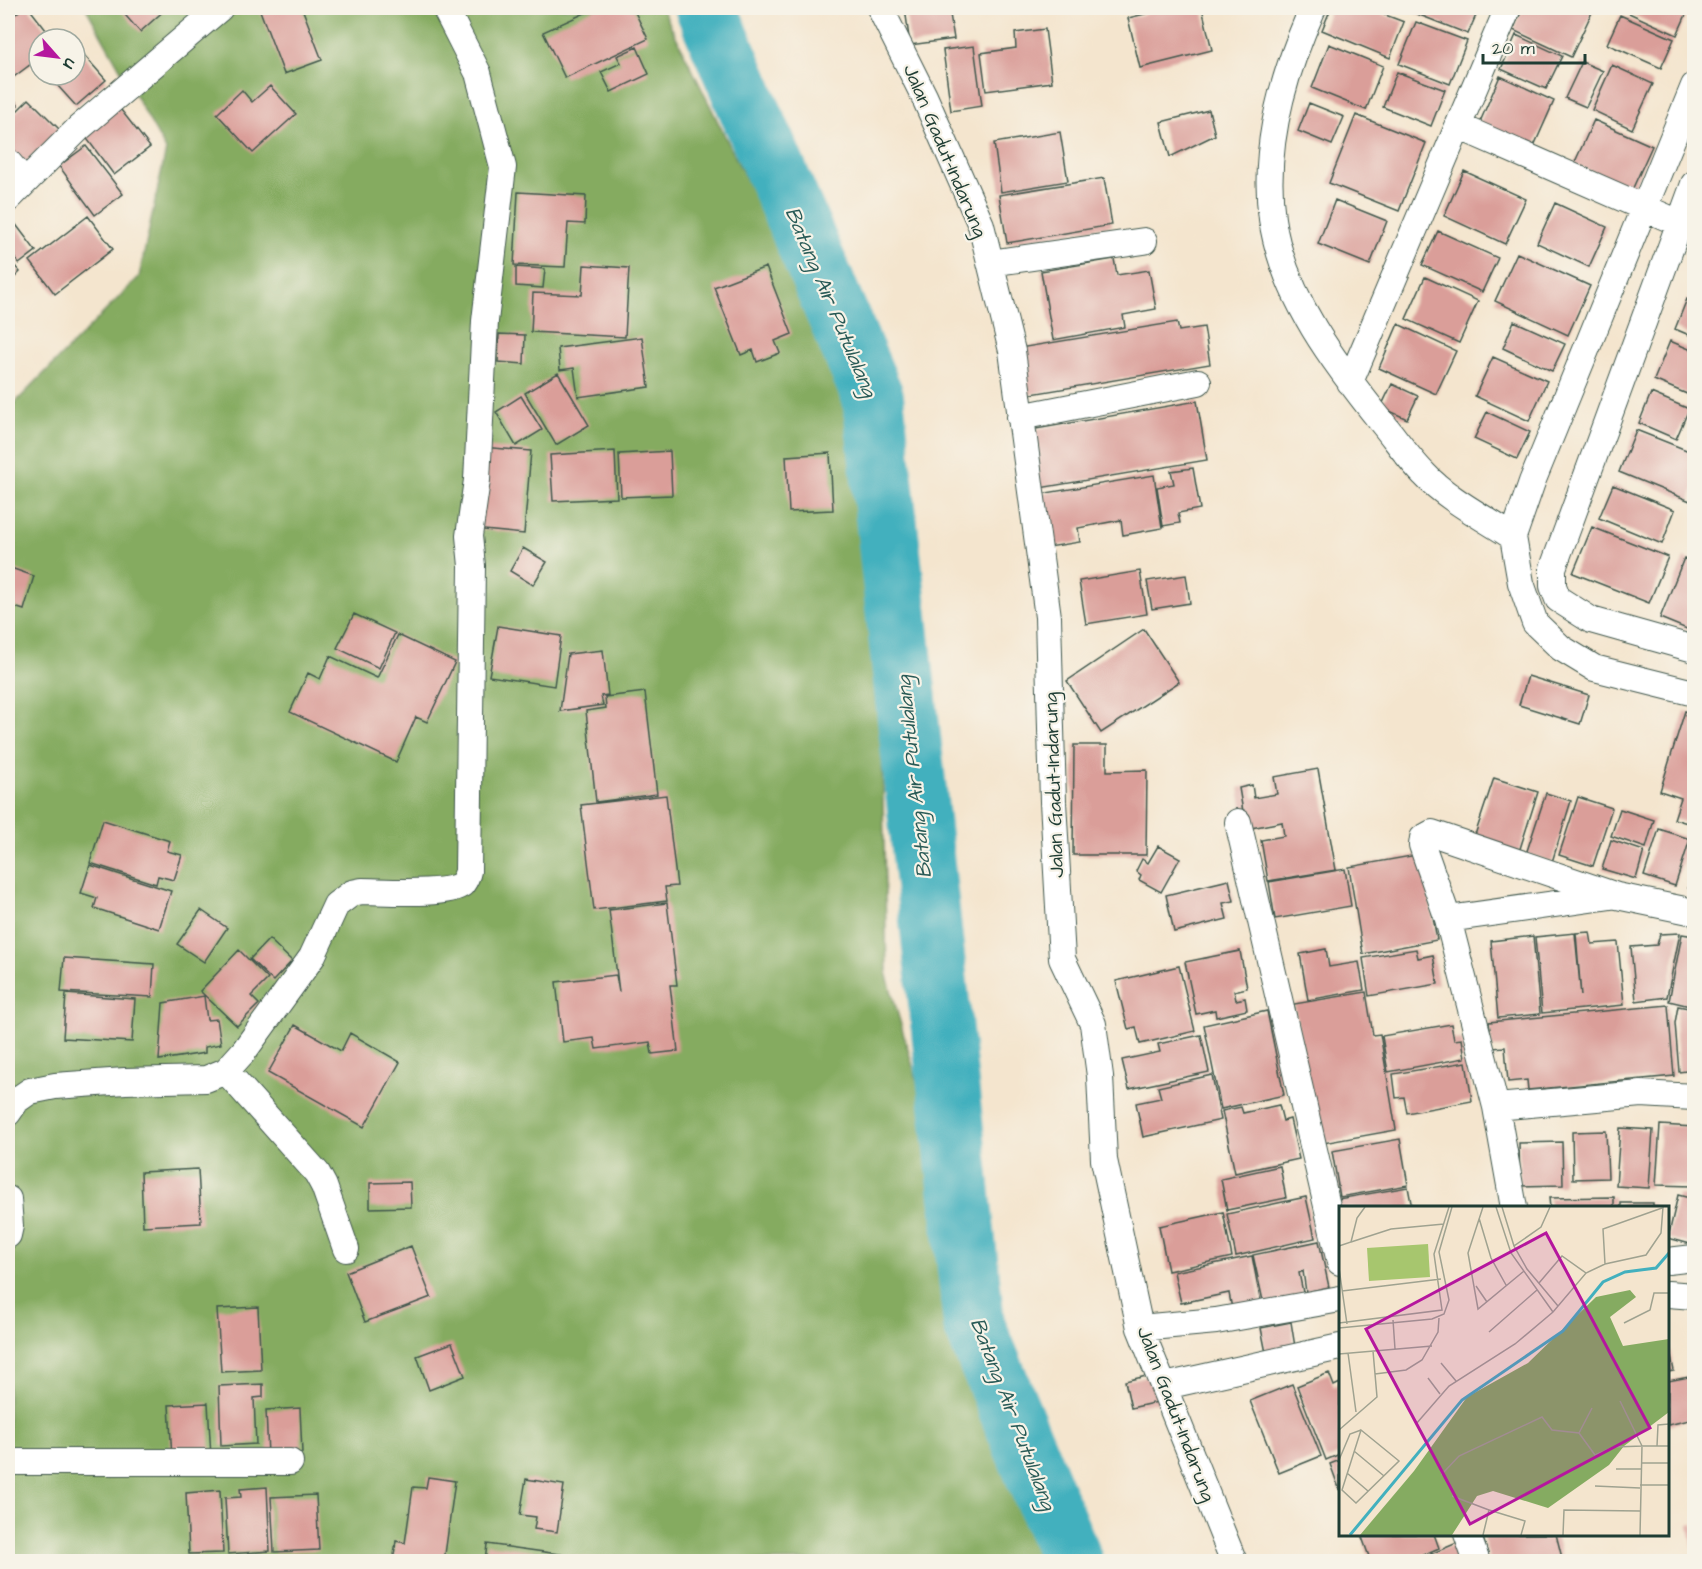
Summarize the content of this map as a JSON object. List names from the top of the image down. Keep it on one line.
{"streets":{"street":["Jalan Gadut-Indarung"]},"water":["Batang Air Putulalang"],"scale_bar":"20 m","north":"bottom right"}
